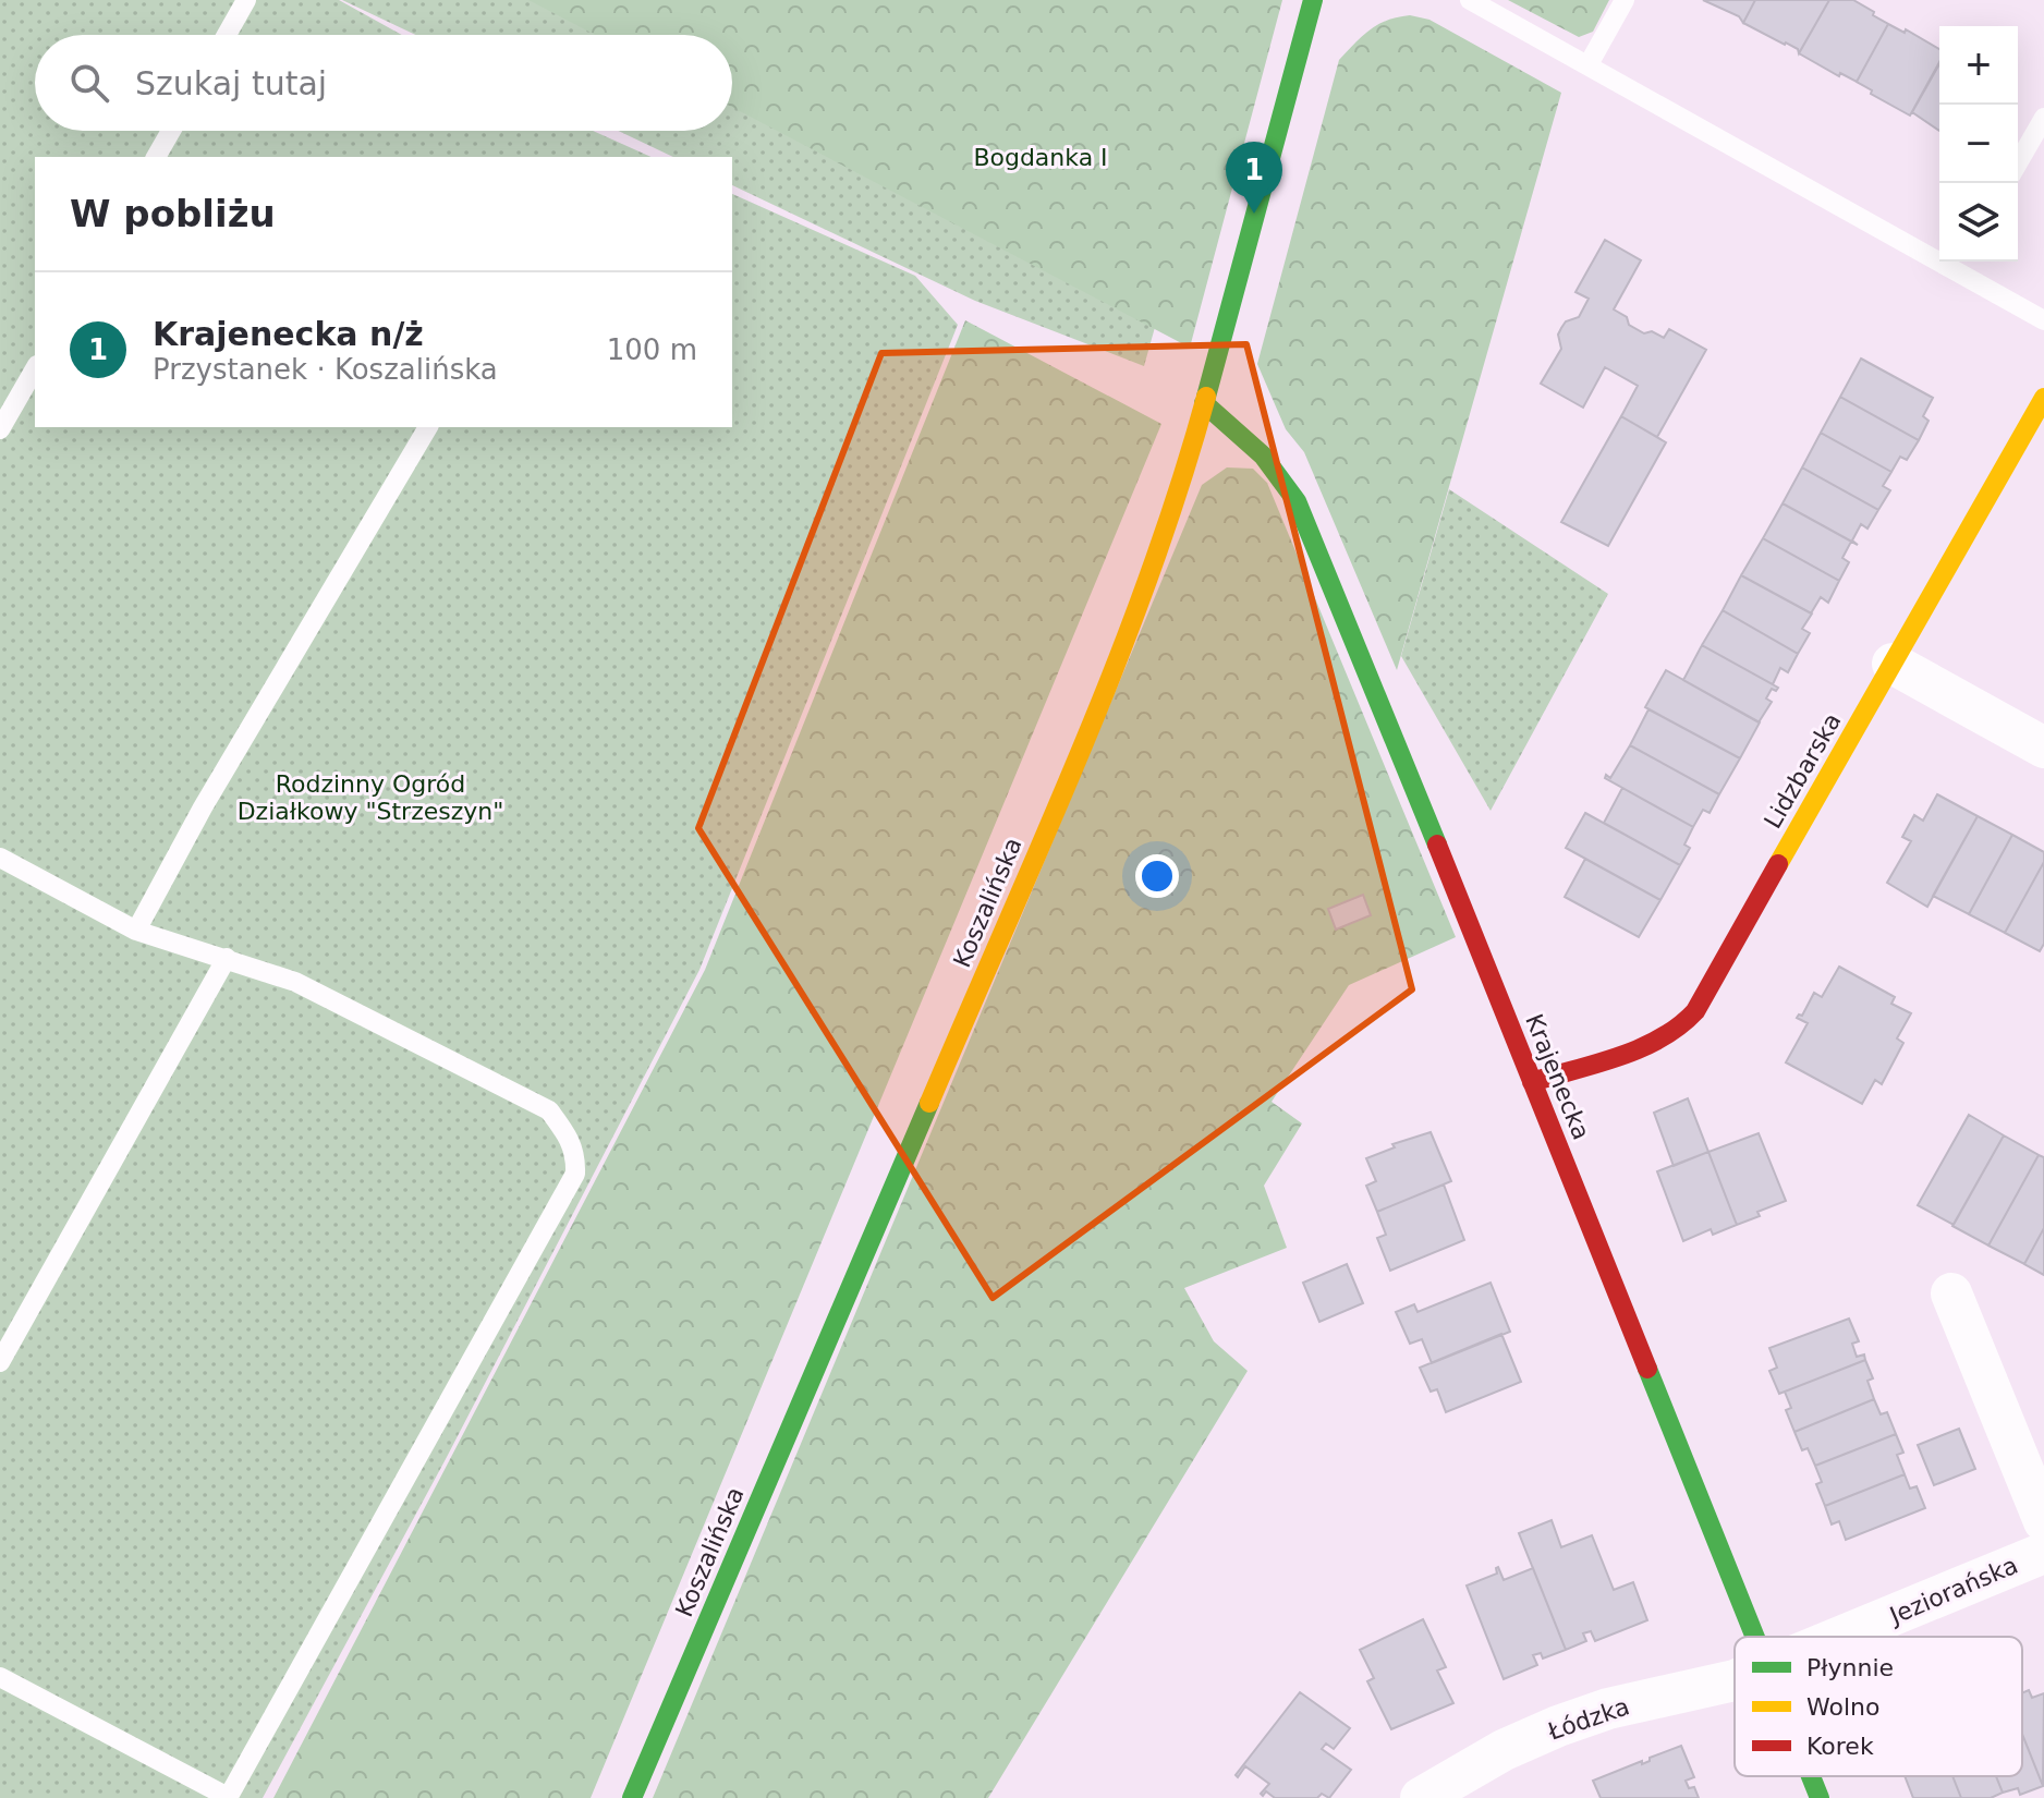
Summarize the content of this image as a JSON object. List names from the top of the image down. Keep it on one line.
{"streets":{"street":["Lidzbarska","Koszalińska","Krajenecka","Jeziorańska","Łódzka"]},"crossings":[["Lidzbarska","Krajenecka"],["Koszalińska","Krajenecka"]],"parks":["Bogdanka I","Rodzinny Ogród Działkowy \"Strzeszyn\""],"legend":["Płynnie","Wolno","Korek"],"page":{"map_buttons":["+","−"],"search":"Szukaj tutaj","pins":"1","heading":"W pobliżu","list":[{"mark":"1","name":"Krajenecka n/ż","note":"Przystanek · Koszalińska","value":"100 m"}]}}
